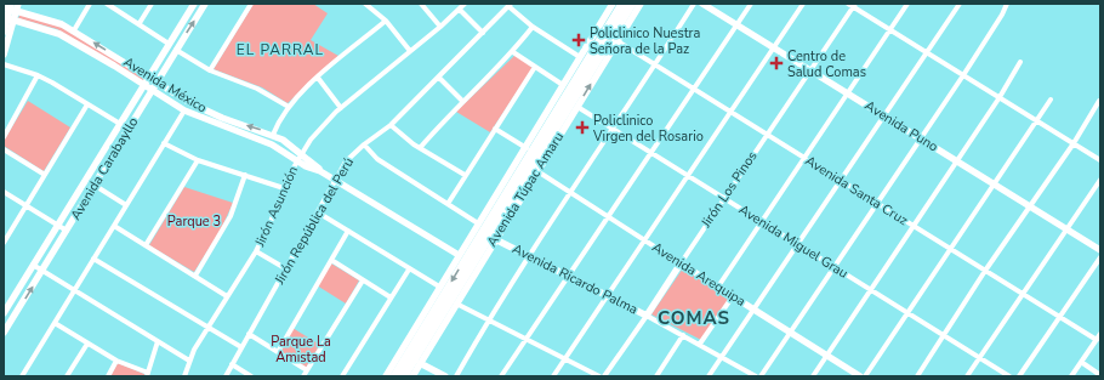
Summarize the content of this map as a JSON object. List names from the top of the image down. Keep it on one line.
{"streets":{"highway":["Avenida Túpac Amaru"],"main road":["Avenida México","Avenida Puno","Avenida Carabayllo","Jirón Los Pinos","Avenida Arequipa","Avenida Ricardo Palma"],"street":["Avenida Santa Cruz","Jirón Asunción","Jirón República del Perú","Avenida Miguel Grau"]},"crossings":[["Avenida México","Avenida Carabayllo"],["Avenida México","Avenida Túpac Amaru"],["Avenida México","Jirón Asunción"],["Avenida México","Jirón República del Perú"],["Avenida Puno","Jirón Los Pinos"],["Avenida Túpac Amaru","Avenida Santa Cruz"],["Avenida Túpac Amaru","Avenida Miguel Grau"],["Avenida Túpac Amaru","Avenida Arequipa"],["Avenida Túpac Amaru","Avenida Ricardo Palma"],["Jirón Los Pinos","Avenida Santa Cruz"],["Jirón Los Pinos","Avenida Miguel Grau"],["Jirón Los Pinos","Avenida Arequipa"],["Jirón Los Pinos","Avenida Ricardo Palma"]],"districts":["EL PARRAL","COMAS"],"parks":["Parque 3","Parque La Amistad"],"places":{"health":["Policlinico Nuestra Señora de la Paz","Centro de Salud Comas","Policlinico Virgen del Rosario"]}}
